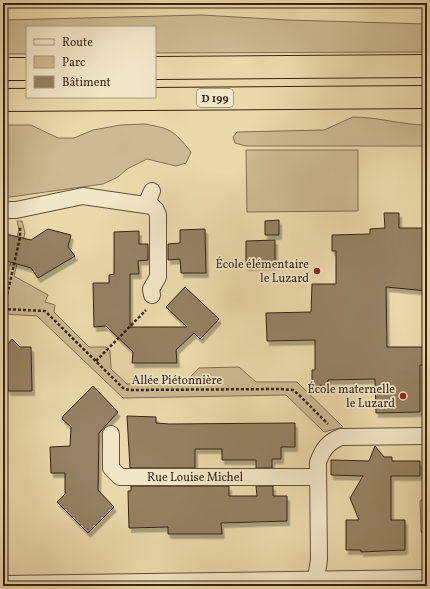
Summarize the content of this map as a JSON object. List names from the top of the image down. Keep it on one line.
{"streets":{"highway":["D 199"],"street":["Rue Louise Michel"],"path":["Allée Piétonnière"]},"places":["École élémentaire le Luzard","École maternelle le Luzard"],"legend":["Route","Parc","Bâtiment"]}
